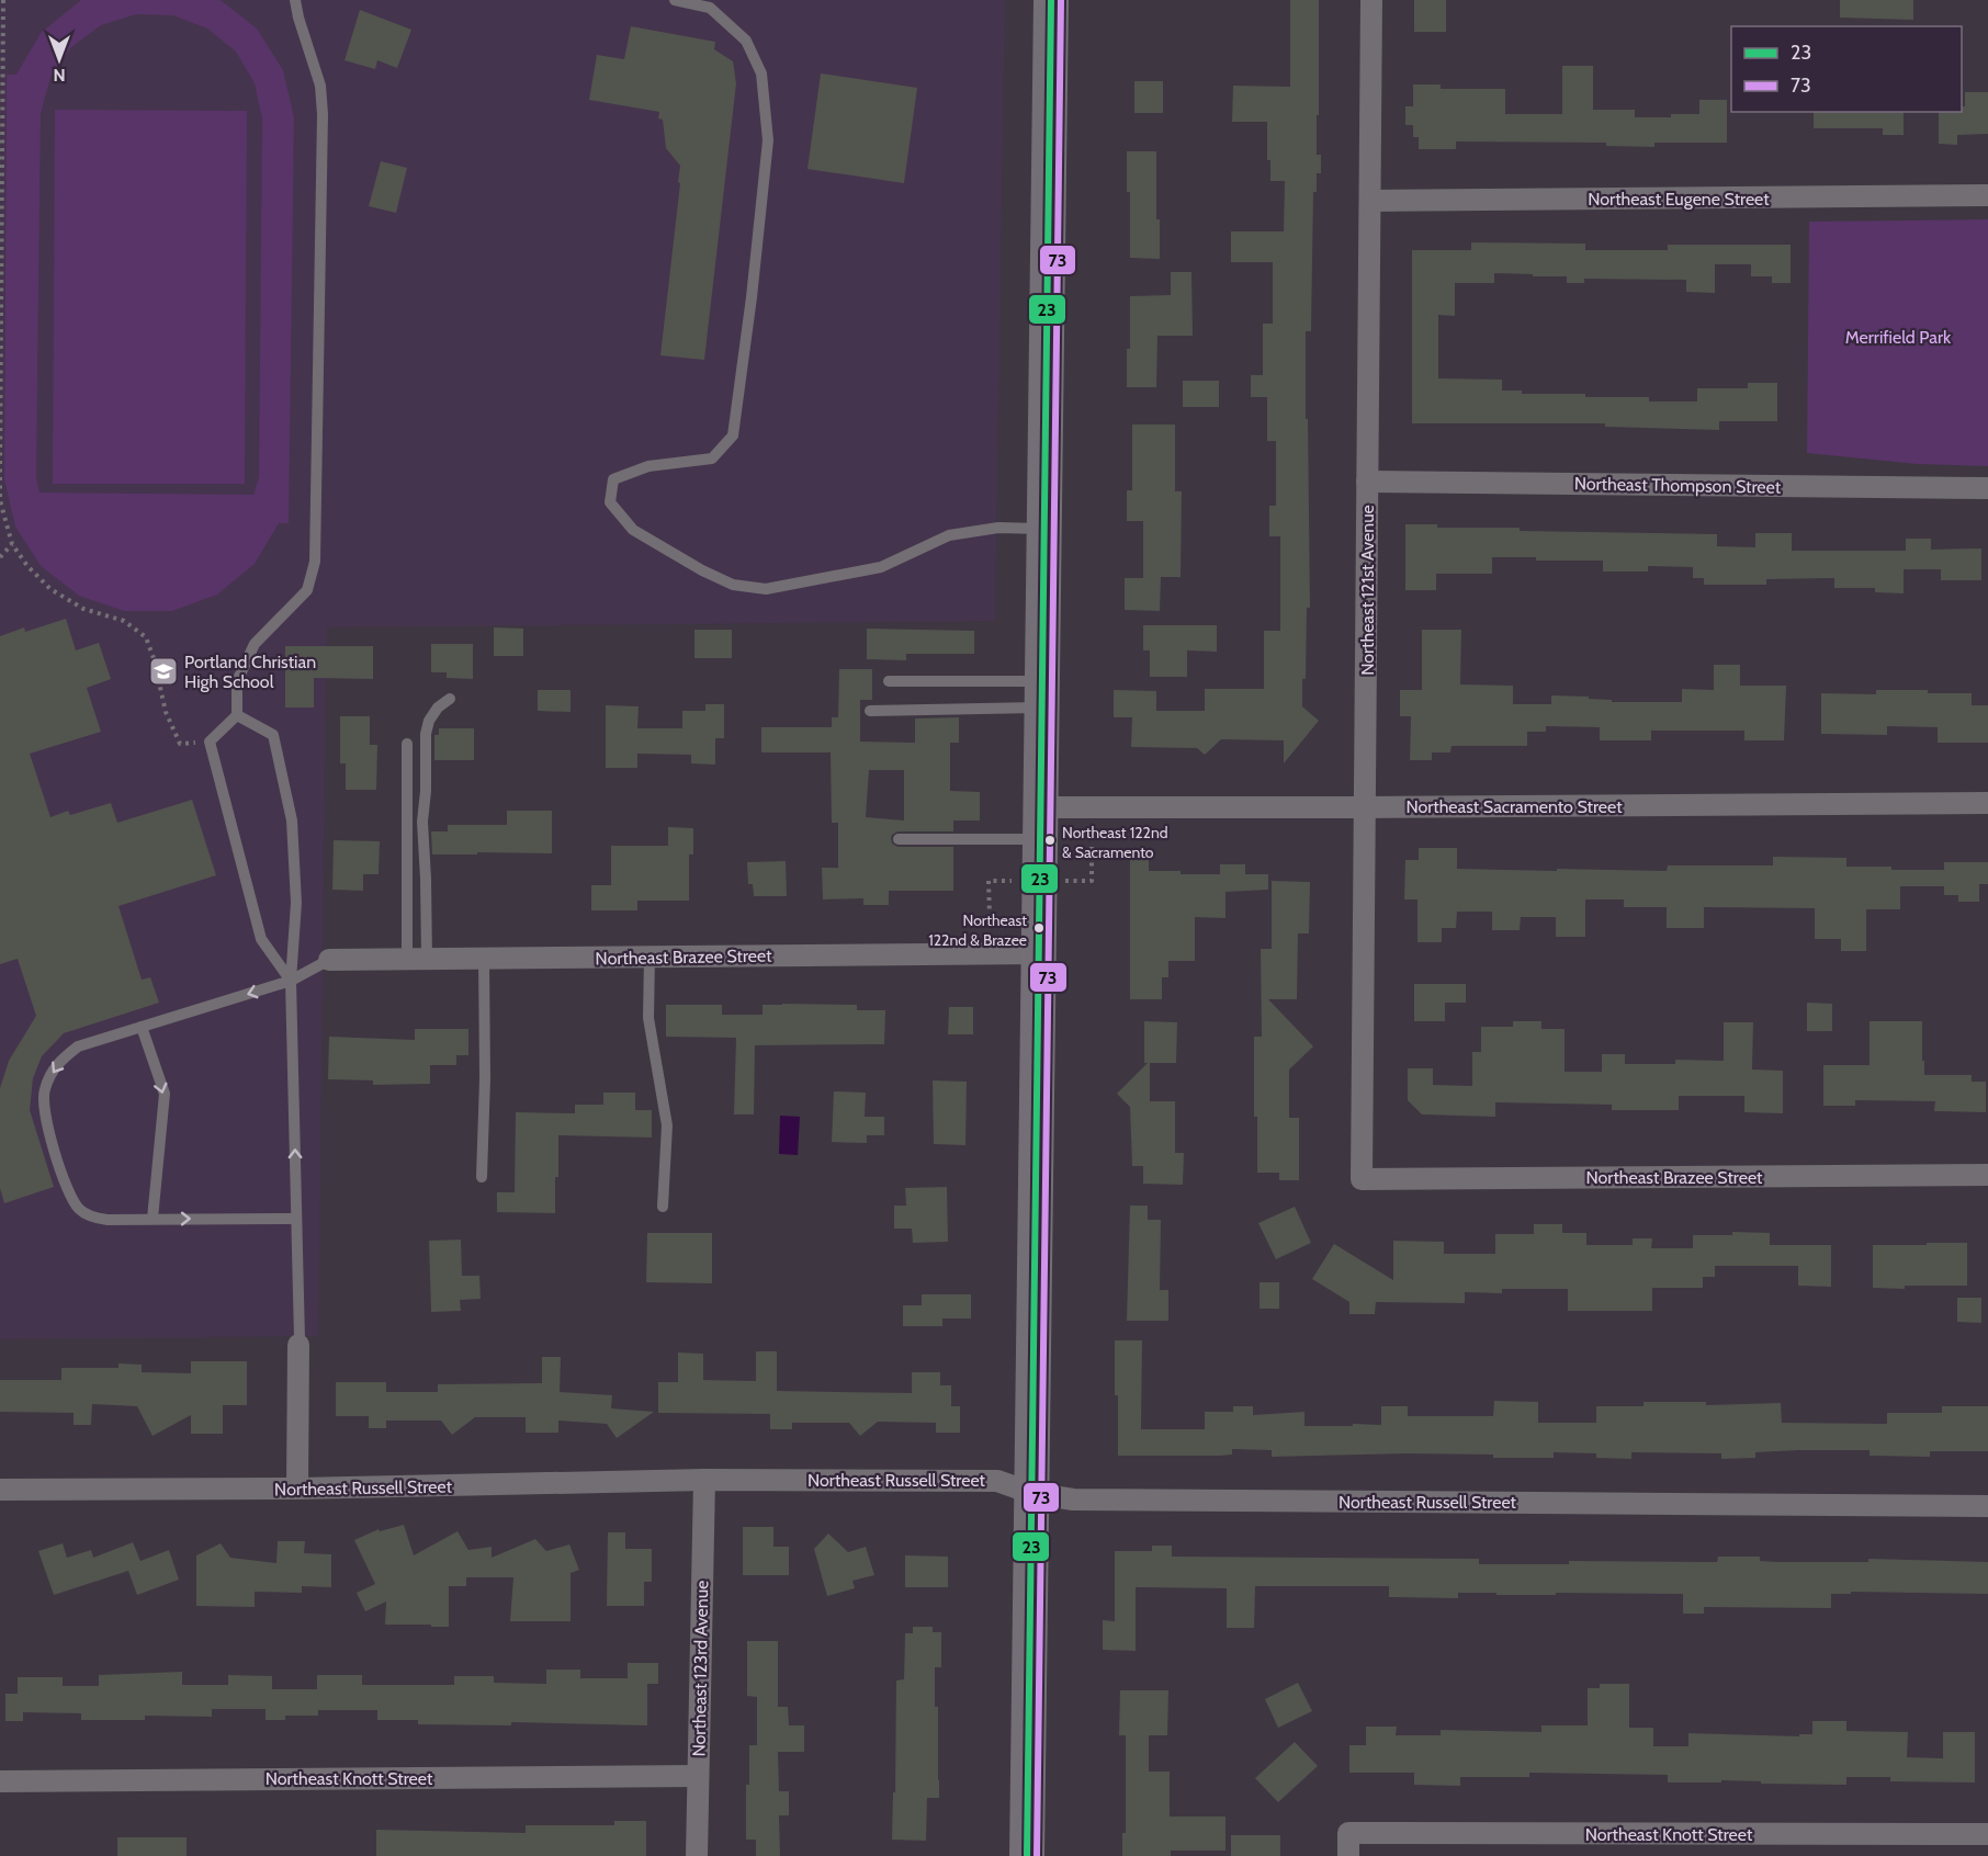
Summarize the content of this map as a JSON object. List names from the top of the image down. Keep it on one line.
{"streets":{"street":["Northeast Eugene Street","Northeast Thompson Street","Northeast 121st Avenue","Northeast Sacramento Street","Northeast Brazee Street","Northeast Russell Street","Northeast 123rd Avenue","Northeast Knott Street"]},"crossings":[["Northeast Eugene Street","Northeast 121st Avenue"],["Northeast Thompson Street","Northeast 121st Avenue"],["Northeast 121st Avenue","Northeast Sacramento Street"],["Northeast 121st Avenue","Northeast Brazee Street"],["Northeast Russell Street","Northeast 123rd Avenue"],["Northeast 123rd Avenue","Northeast Knott Street"]],"parks":["Merrifield Park"],"places":{"school or university":["Portland Christian High School"],"other":["Northeast 122nd & Sacramento","Northeast 122nd & Brazee"]},"lines":["transit line 23","transit line 73"],"legend":["23","73"],"north":"bottom"}
